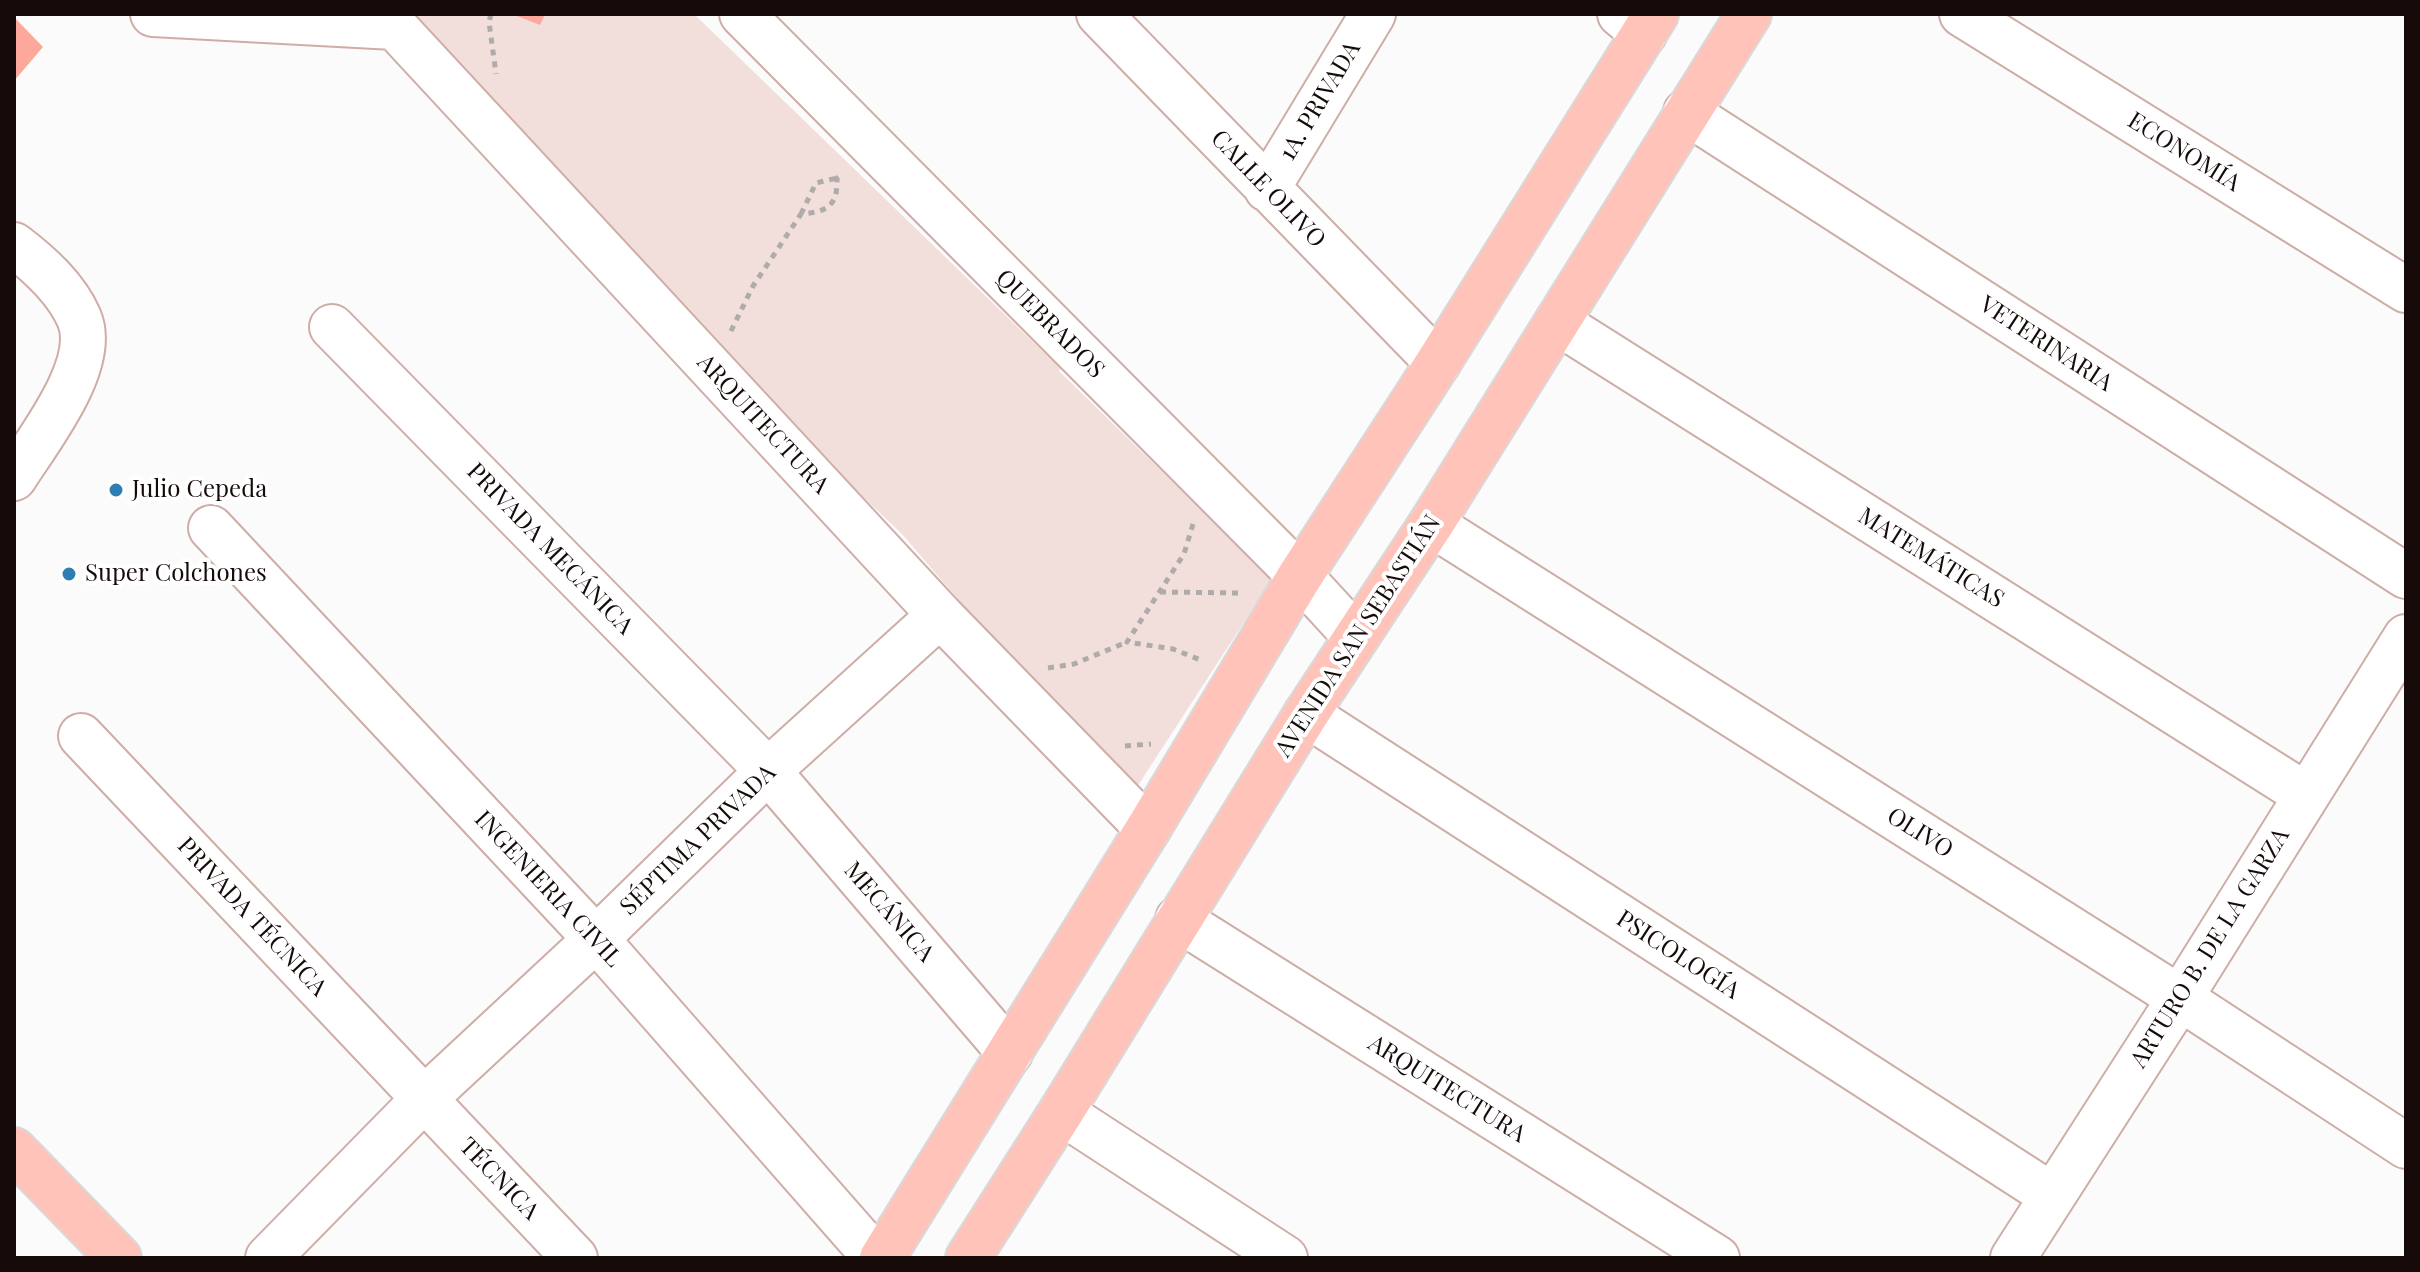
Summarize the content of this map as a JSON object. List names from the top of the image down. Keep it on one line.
{"streets":{"main road":["AVENIDA SAN SEBASTIÁN"],"street":["1A. PRIVADA","ECONOMÍA","CALLE OLIVO","QUEBRADOS","VETERINARIA","ARQUITECTURA","PRIVADA MECÁNICA","MATEMÁTICAS","OLIVO","SÉPTIMA PRIVADA","INGENIERIA CIVIL","MECÁNICA","PRIVADA TÉCNICA","ARTURO B. DE LA GARZA","PSICOLOGÍA","TÉCNICA"]},"crossings":[["1A. PRIVADA","CALLE OLIVO"],["QUEBRADOS","AVENIDA SAN SEBASTIÁN"],["VETERINARIA","AVENIDA SAN SEBASTIÁN"],["ARQUITECTURA","AVENIDA SAN SEBASTIÁN"],["ARQUITECTURA","SÉPTIMA PRIVADA"],["PRIVADA MECÁNICA","SÉPTIMA PRIVADA"],["PRIVADA MECÁNICA","MECÁNICA"],["MATEMÁTICAS","AVENIDA SAN SEBASTIÁN"],["MATEMÁTICAS","ARTURO B. DE LA GARZA"],["AVENIDA SAN SEBASTIÁN","OLIVO"],["AVENIDA SAN SEBASTIÁN","PSICOLOGÍA"],["OLIVO","ARTURO B. DE LA GARZA"],["SÉPTIMA PRIVADA","INGENIERIA CIVIL"],["SÉPTIMA PRIVADA","MECÁNICA"],["SÉPTIMA PRIVADA","PRIVADA TÉCNICA"],["SÉPTIMA PRIVADA","TÉCNICA"],["PRIVADA TÉCNICA","TÉCNICA"],["ARTURO B. DE LA GARZA","PSICOLOGÍA"]],"places":["Julio Cepeda","Super Colchones"]}
